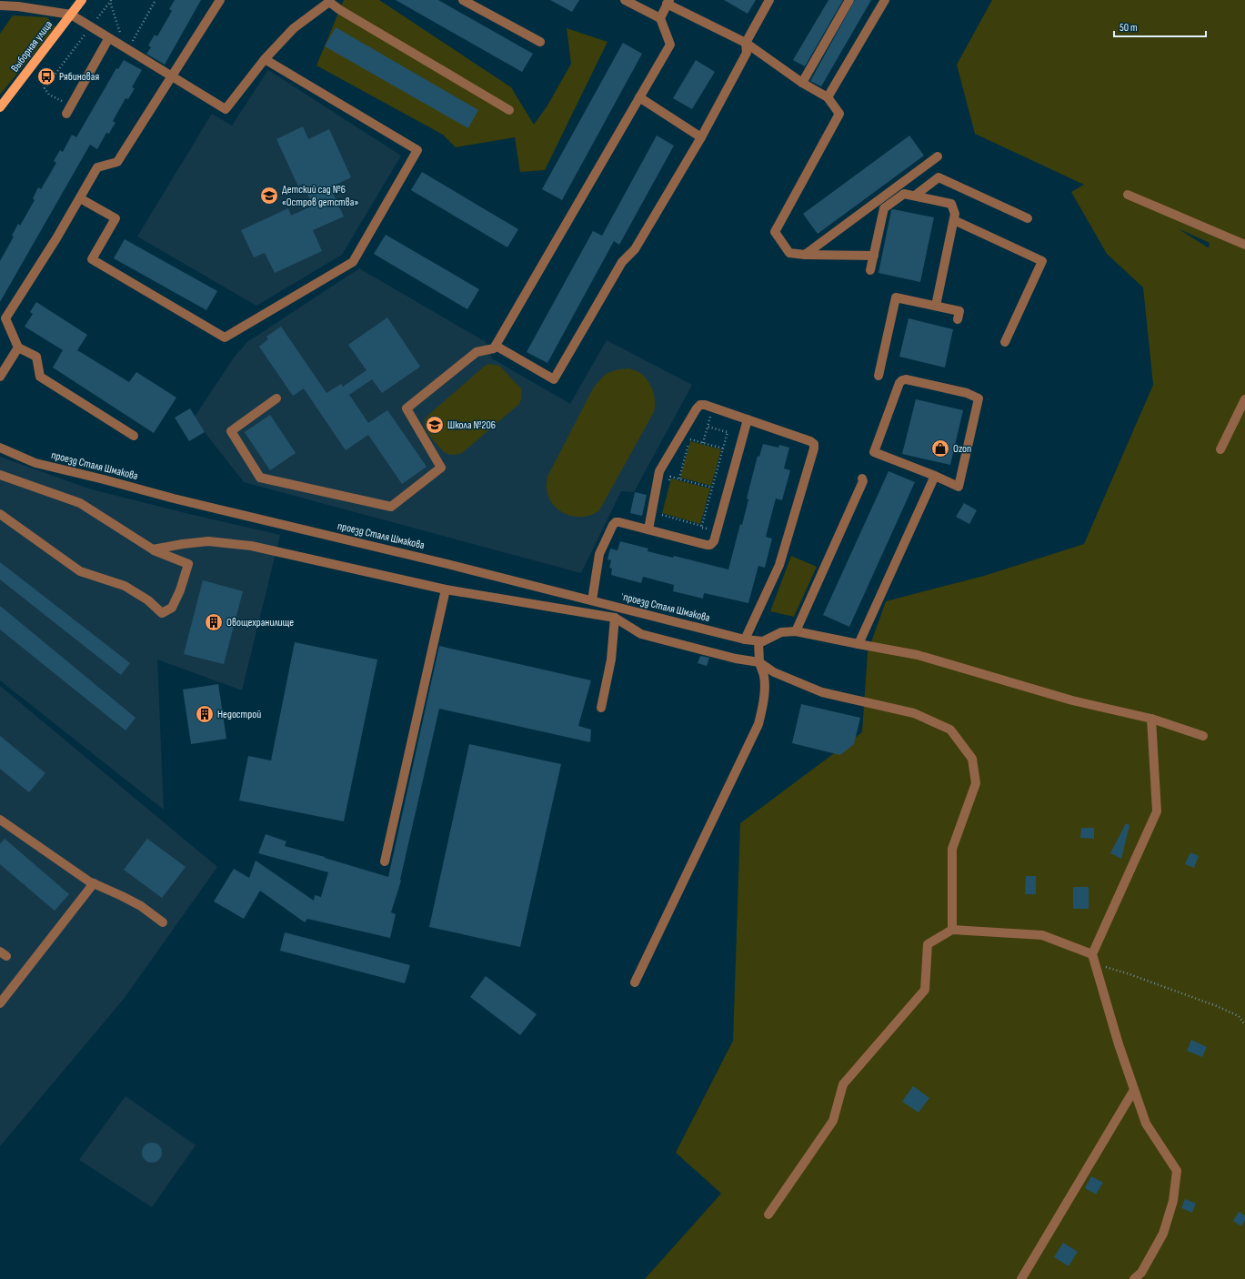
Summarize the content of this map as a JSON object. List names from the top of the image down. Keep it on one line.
{"streets":{"main road":["Выборная улица"],"street":["проезд Сталя Шмакова"]},"places":{"bus stop":["Рябиновая"],"school or university":["Детский сад №6 «Остров детства»","Школа №206"],"shop":["Ozon"],"building":["Овощехранилище","Недострой"]},"scale_bar":"50 m"}
